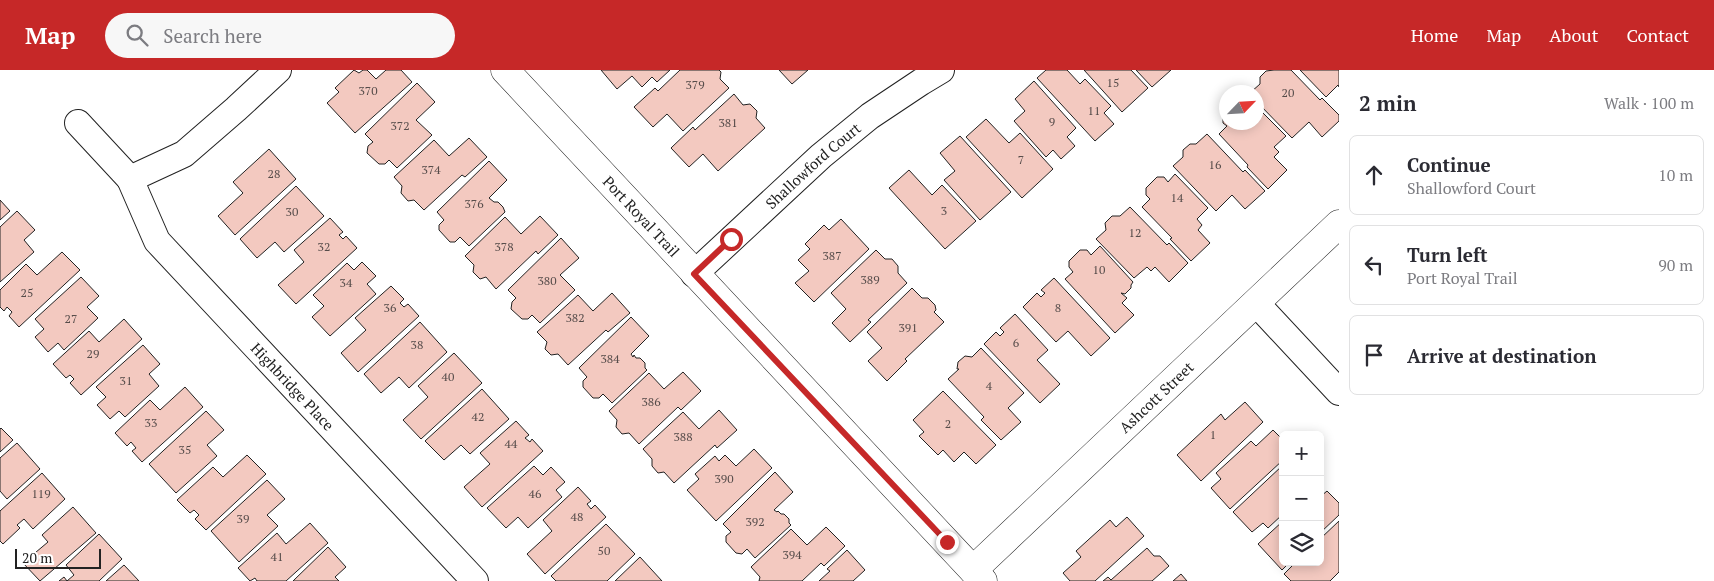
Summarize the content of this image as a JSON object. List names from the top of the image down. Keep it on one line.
{"streets":{"street":["Shallowford Court","Port Royal Trail","Highbridge Place","Ashcott Street"]},"crossings":[["Shallowford Court","Port Royal Trail"],["Port Royal Trail","Ashcott Street"]],"house_numbers":["15","379","370","20","11","9","381","372","7","16","374","28","14","376","3","30","12","32","378","387","10","389","380","34","25","36","8","382","27","391","6","38","29","384","40","31","4","386","42","33","2","1","388","44","35","390","119","46","48","39","392","50","394","41"],"scale_bar":"20 m","north":"top right","page":{"header":"Map","search":"Search here","nav":["Home","Map","About","Contact"],"heading":["2 min","Walk · 100 m"],"list":[["Continue","Shallowford Court","10 m"],["Turn left","Port Royal Trail","90 m"],"Arrive at destination"],"map_buttons":["+","−"],"scale":"20 m"}}
